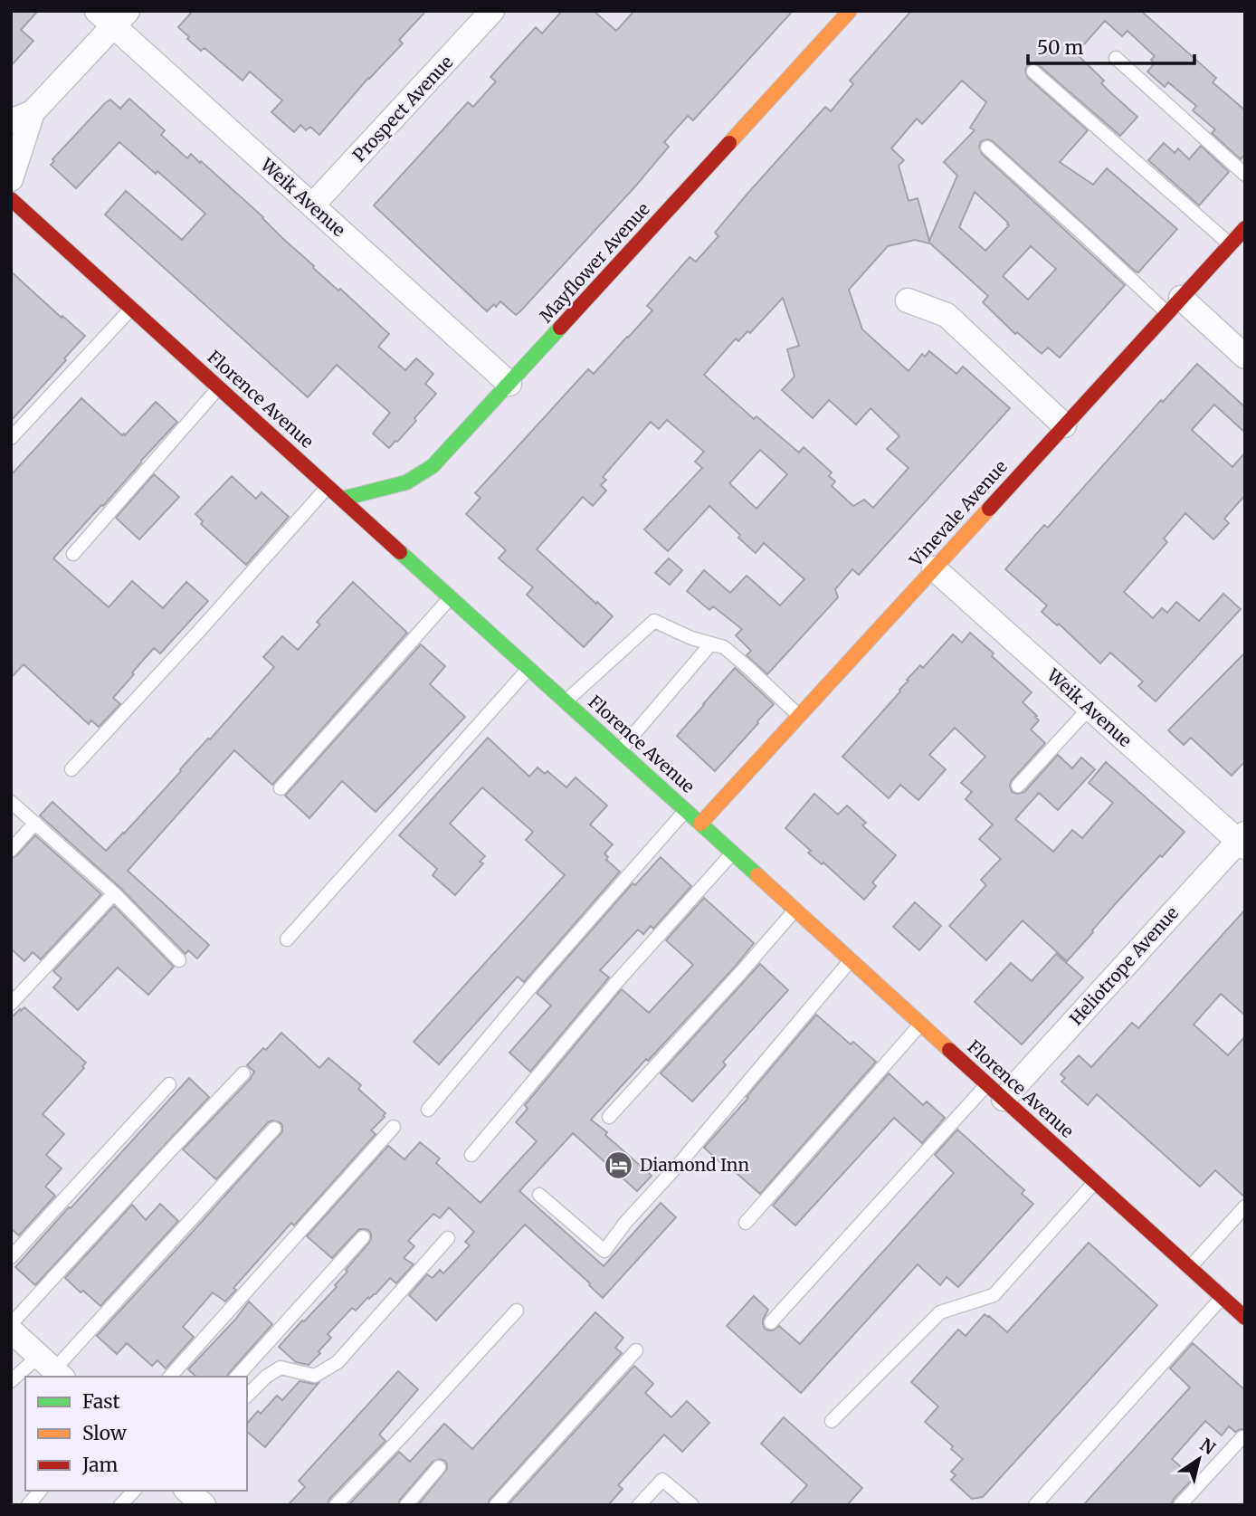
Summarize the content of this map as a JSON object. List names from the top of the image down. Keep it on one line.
{"streets":{"main road":["Mayflower Avenue","Florence Avenue","Vinevale Avenue"],"street":["Prospect Avenue","Weik Avenue","Heliotrope Avenue"]},"crossings":[["Prospect Avenue","Weik Avenue"],["Weik Avenue","Mayflower Avenue"],["Weik Avenue","Vinevale Avenue"],["Weik Avenue","Heliotrope Avenue"],["Mayflower Avenue","Florence Avenue"],["Florence Avenue","Vinevale Avenue"],["Florence Avenue","Heliotrope Avenue"]],"places":{"hotel":["Diamond Inn"]},"legend":["Fast","Slow","Jam"],"scale_bar":"50 m","north":"top right"}
